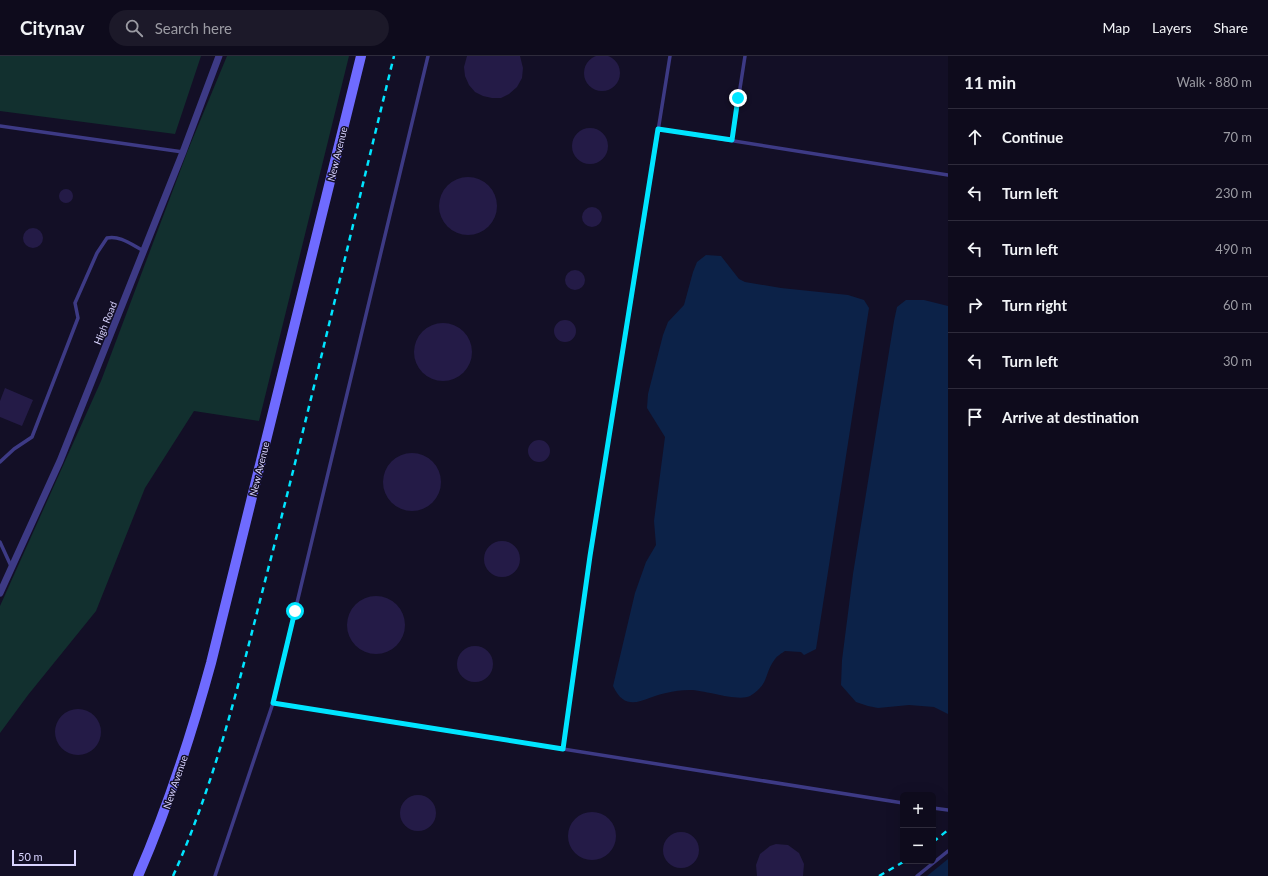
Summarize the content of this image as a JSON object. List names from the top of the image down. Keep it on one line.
{"streets":{"main road":["New Avenue"],"street":["High Road"]},"scale_bar":"50 m","page":{"header":"Citynav","search":"Search here","nav":["Map","Layers","Share"],"heading":["11 min","Walk · 880 m"],"list":[["Continue","70 m"],["Turn left","230 m"],["Turn left","490 m"],["Turn right","60 m"],["Turn left","30 m"],"Arrive at destination"],"map_buttons":["+","−"],"scale":"50 m"}}
